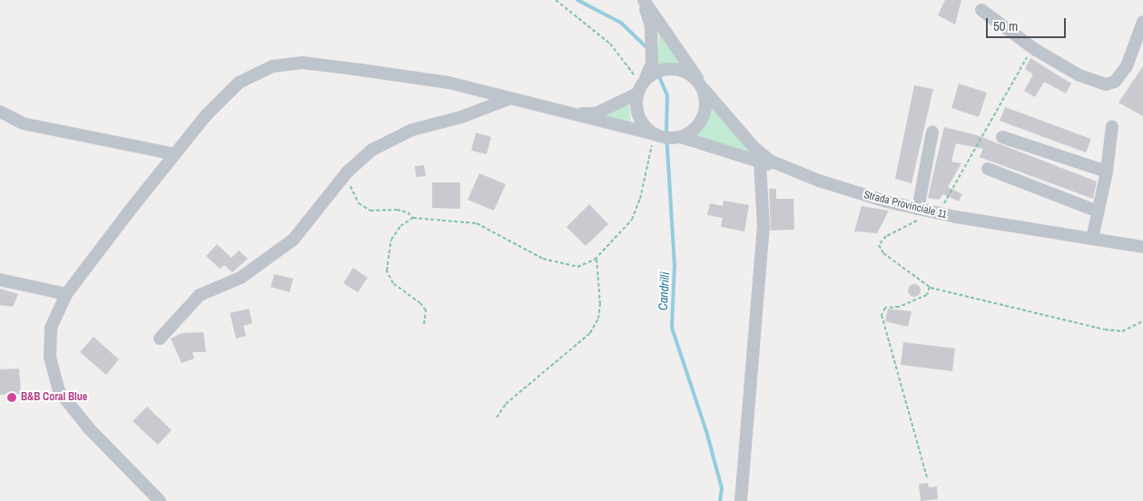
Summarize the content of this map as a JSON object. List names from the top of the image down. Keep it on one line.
{"streets":{"street":["Strada Provinciale 11"]},"water":["Candrilli"],"places":["B&B Coral Blue"],"scale_bar":"50 m"}
